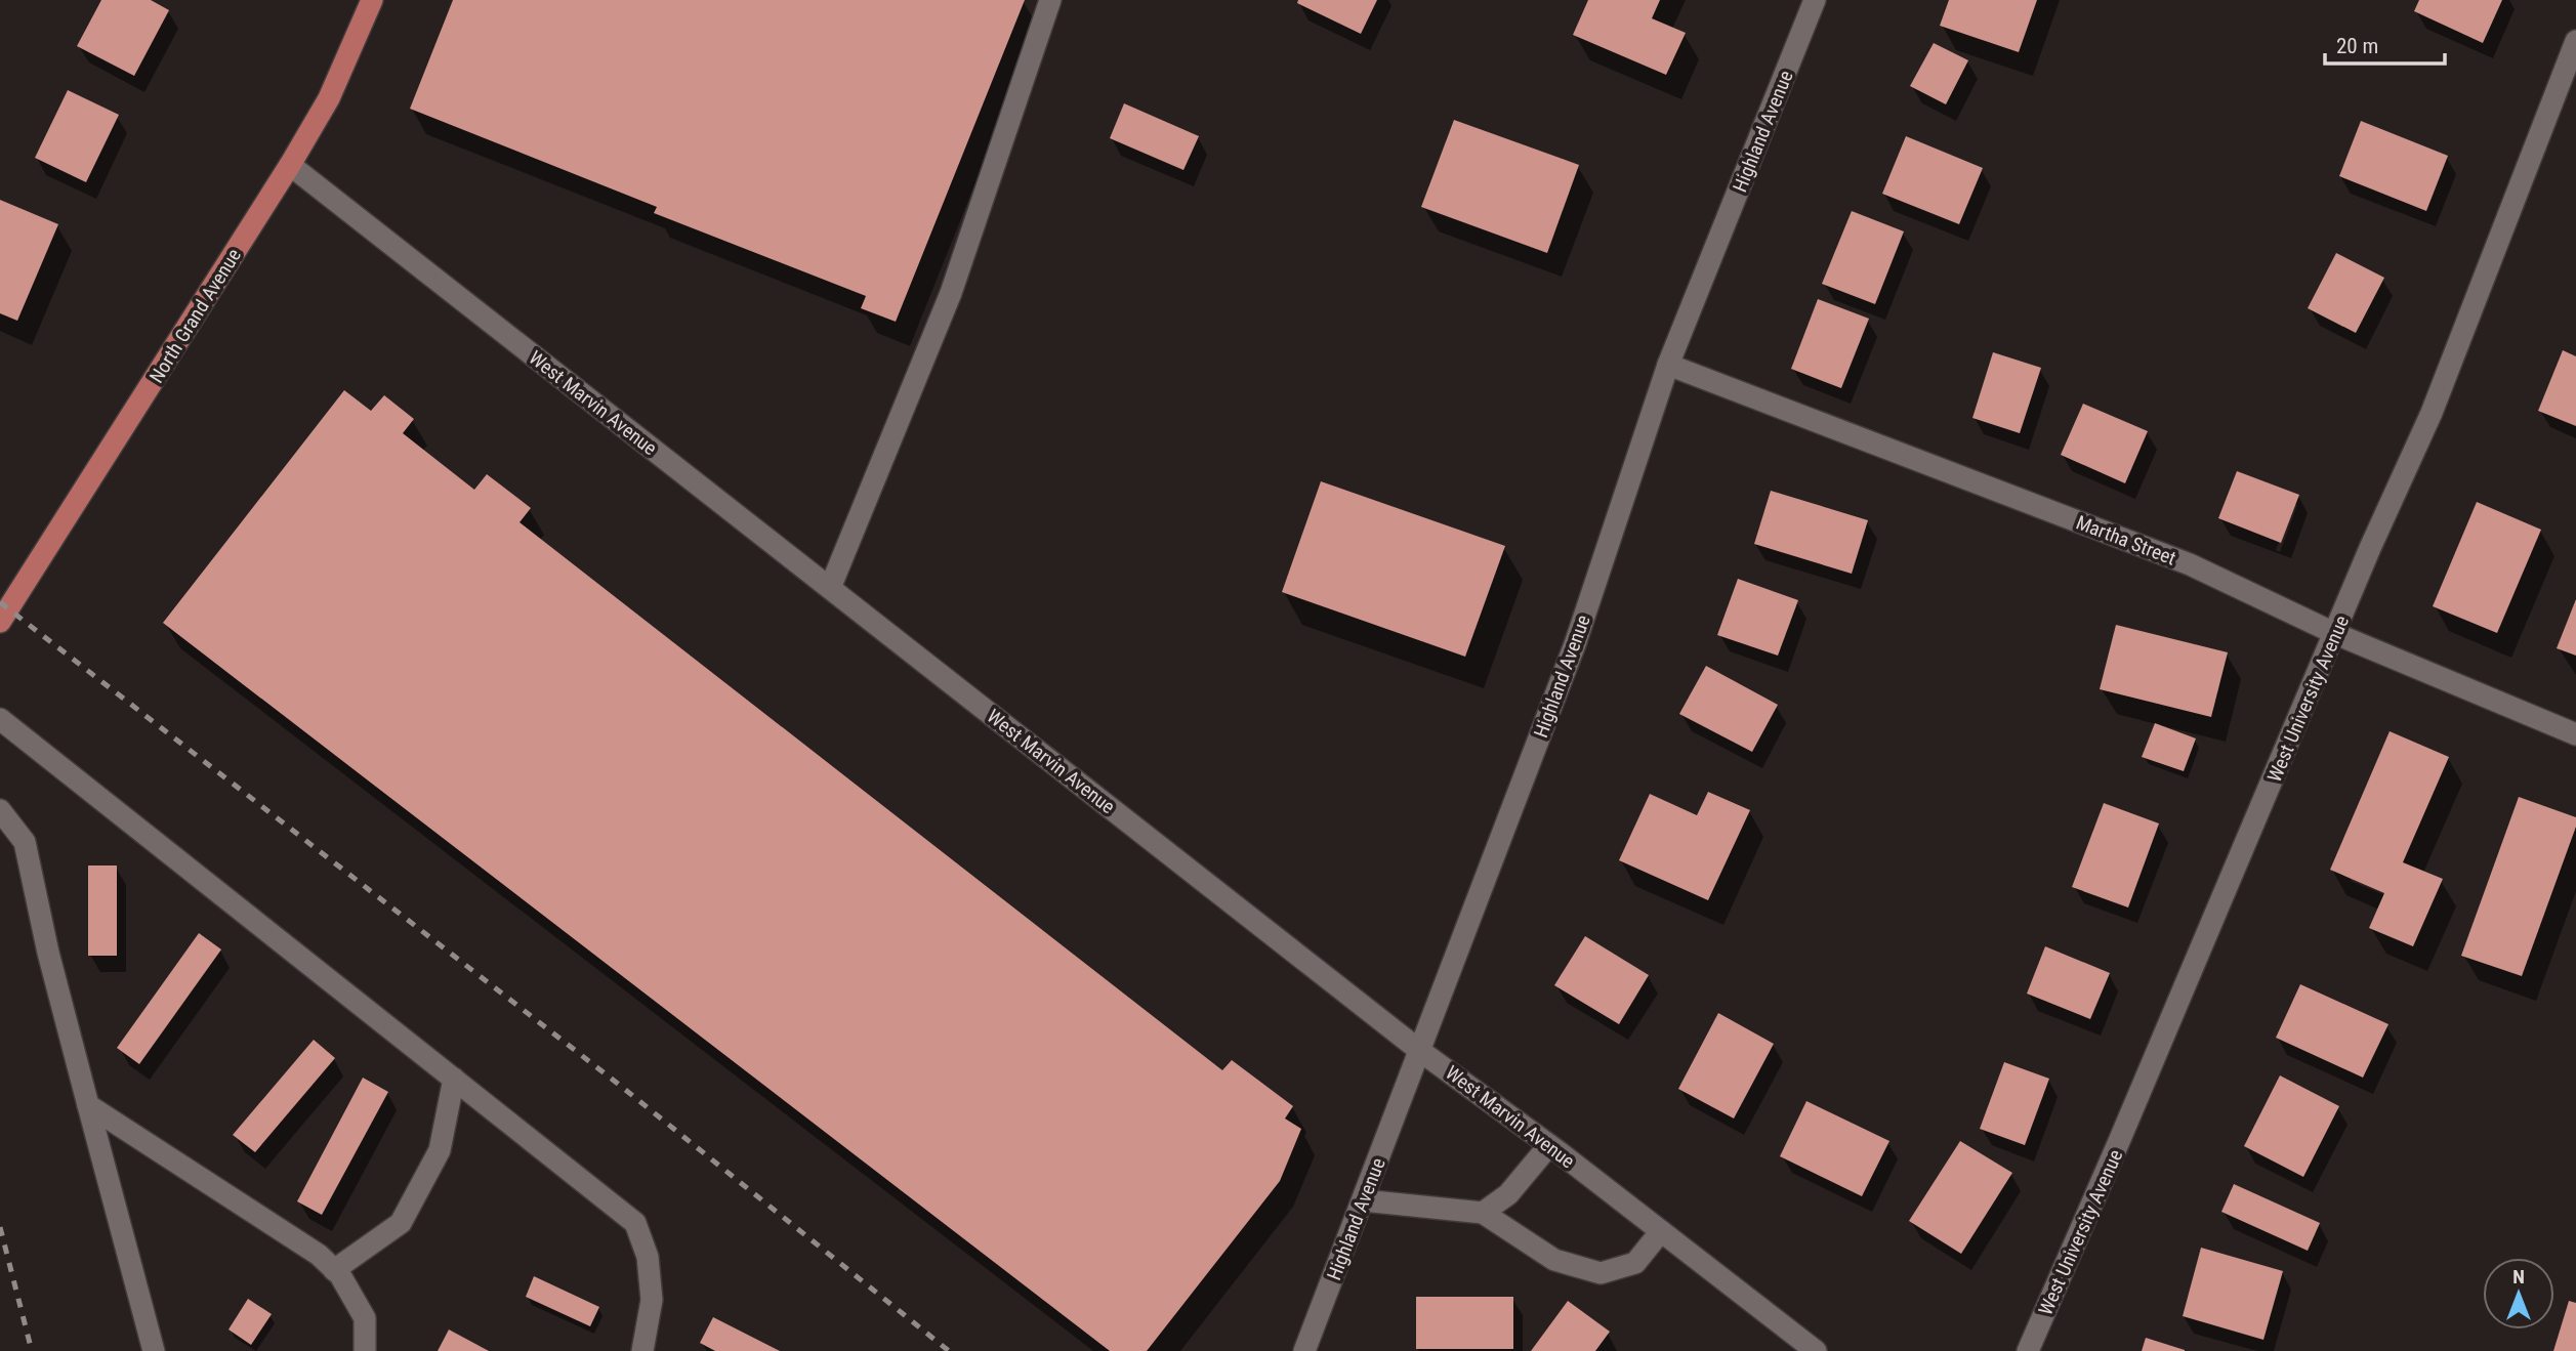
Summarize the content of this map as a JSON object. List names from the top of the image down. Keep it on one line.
{"streets":{"main road":["North Grand Avenue"],"street":["Highland Avenue","West Marvin Avenue","Martha Street","West University Avenue"]},"crossings":[["Highland Avenue","West Marvin Avenue"],["Highland Avenue","Martha Street"],["North Grand Avenue","West Marvin Avenue"],["Martha Street","West University Avenue"]],"scale_bar":"20 m","north":"top"}
